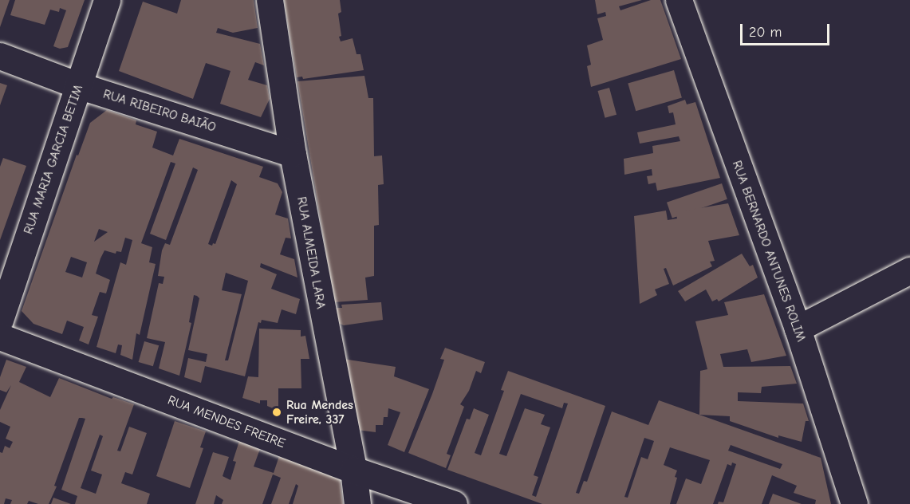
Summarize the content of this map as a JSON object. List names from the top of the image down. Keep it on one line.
{"streets":{"street":["RUA RIBEIRO BAIÃO","RUA MARIA GARCIA BETIM","RUA BERNARDO ANTUNES ROLIM","RUA ALMEIDA LARA","RUA MENDES FREIRE"]},"crossings":[["RUA RIBEIRO BAIÃO","RUA MARIA GARCIA BETIM"],["RUA RIBEIRO BAIÃO","RUA ALMEIDA LARA"],["RUA ALMEIDA LARA","RUA MENDES FREIRE"]],"places":["Rua Mendes Freire, 337"],"scale_bar":"20 m"}
